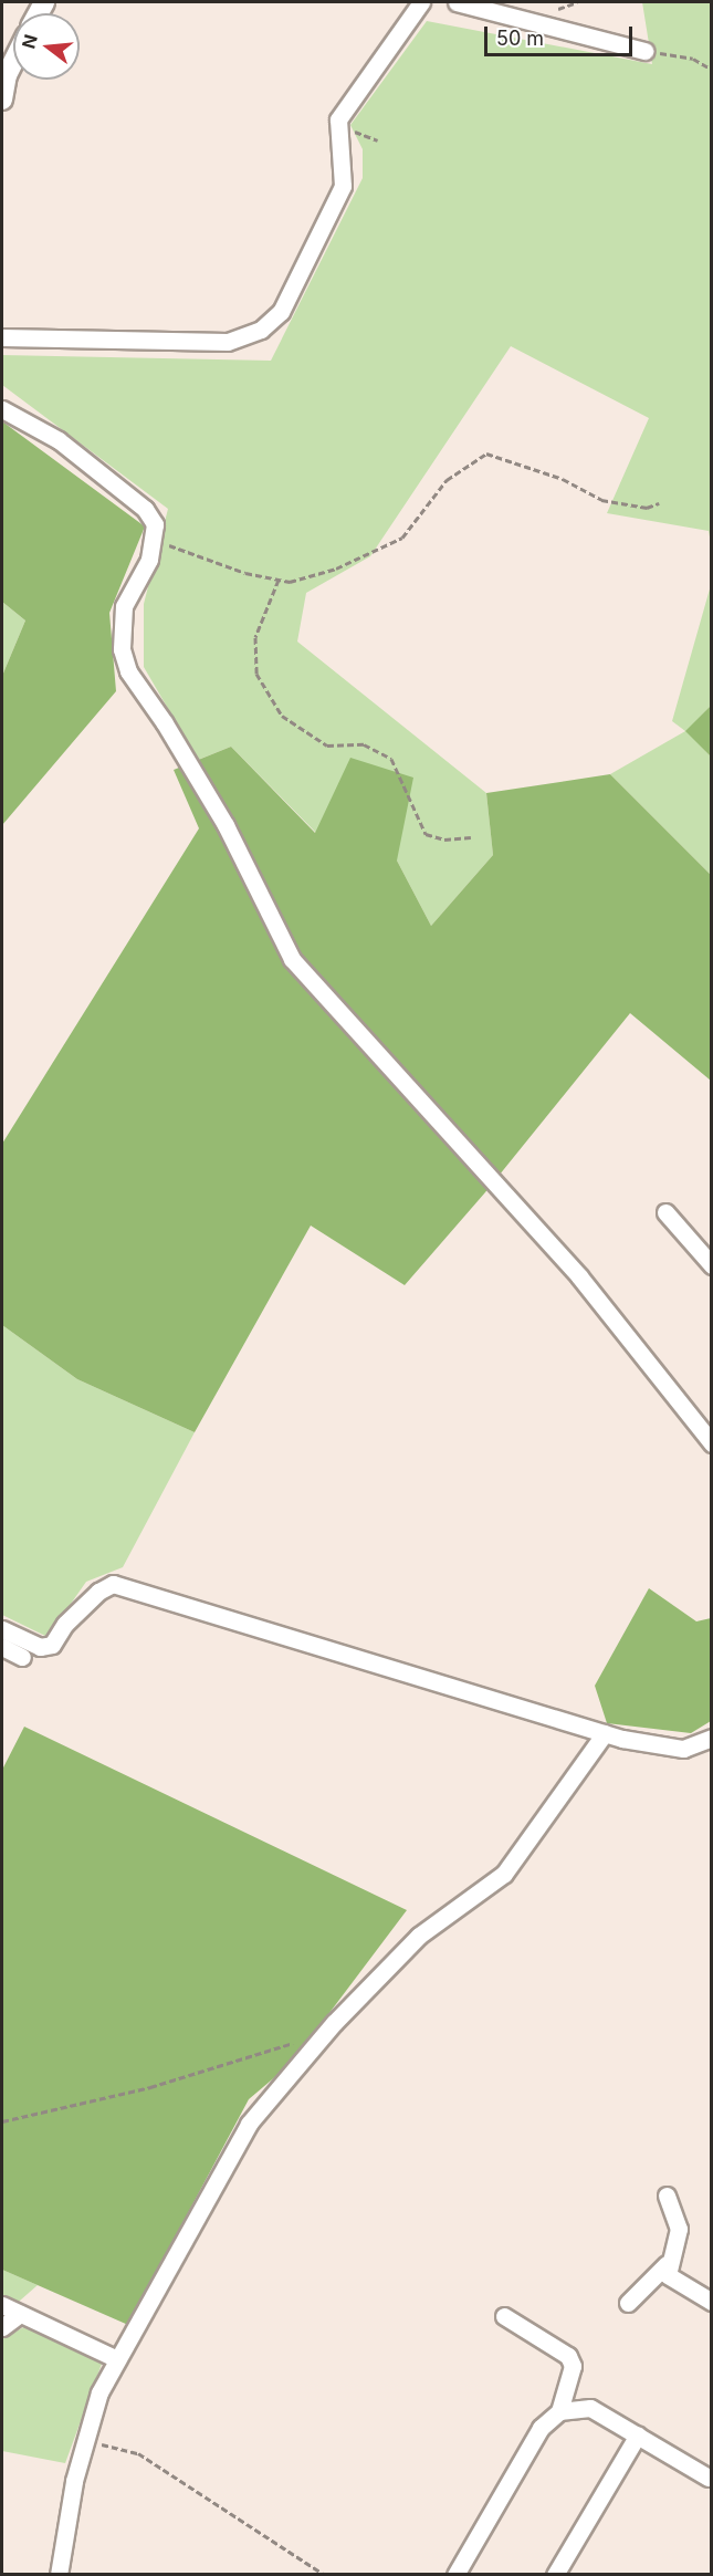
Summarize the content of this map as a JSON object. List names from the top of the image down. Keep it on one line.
{"scale_bar":"50 m","north":"left"}
